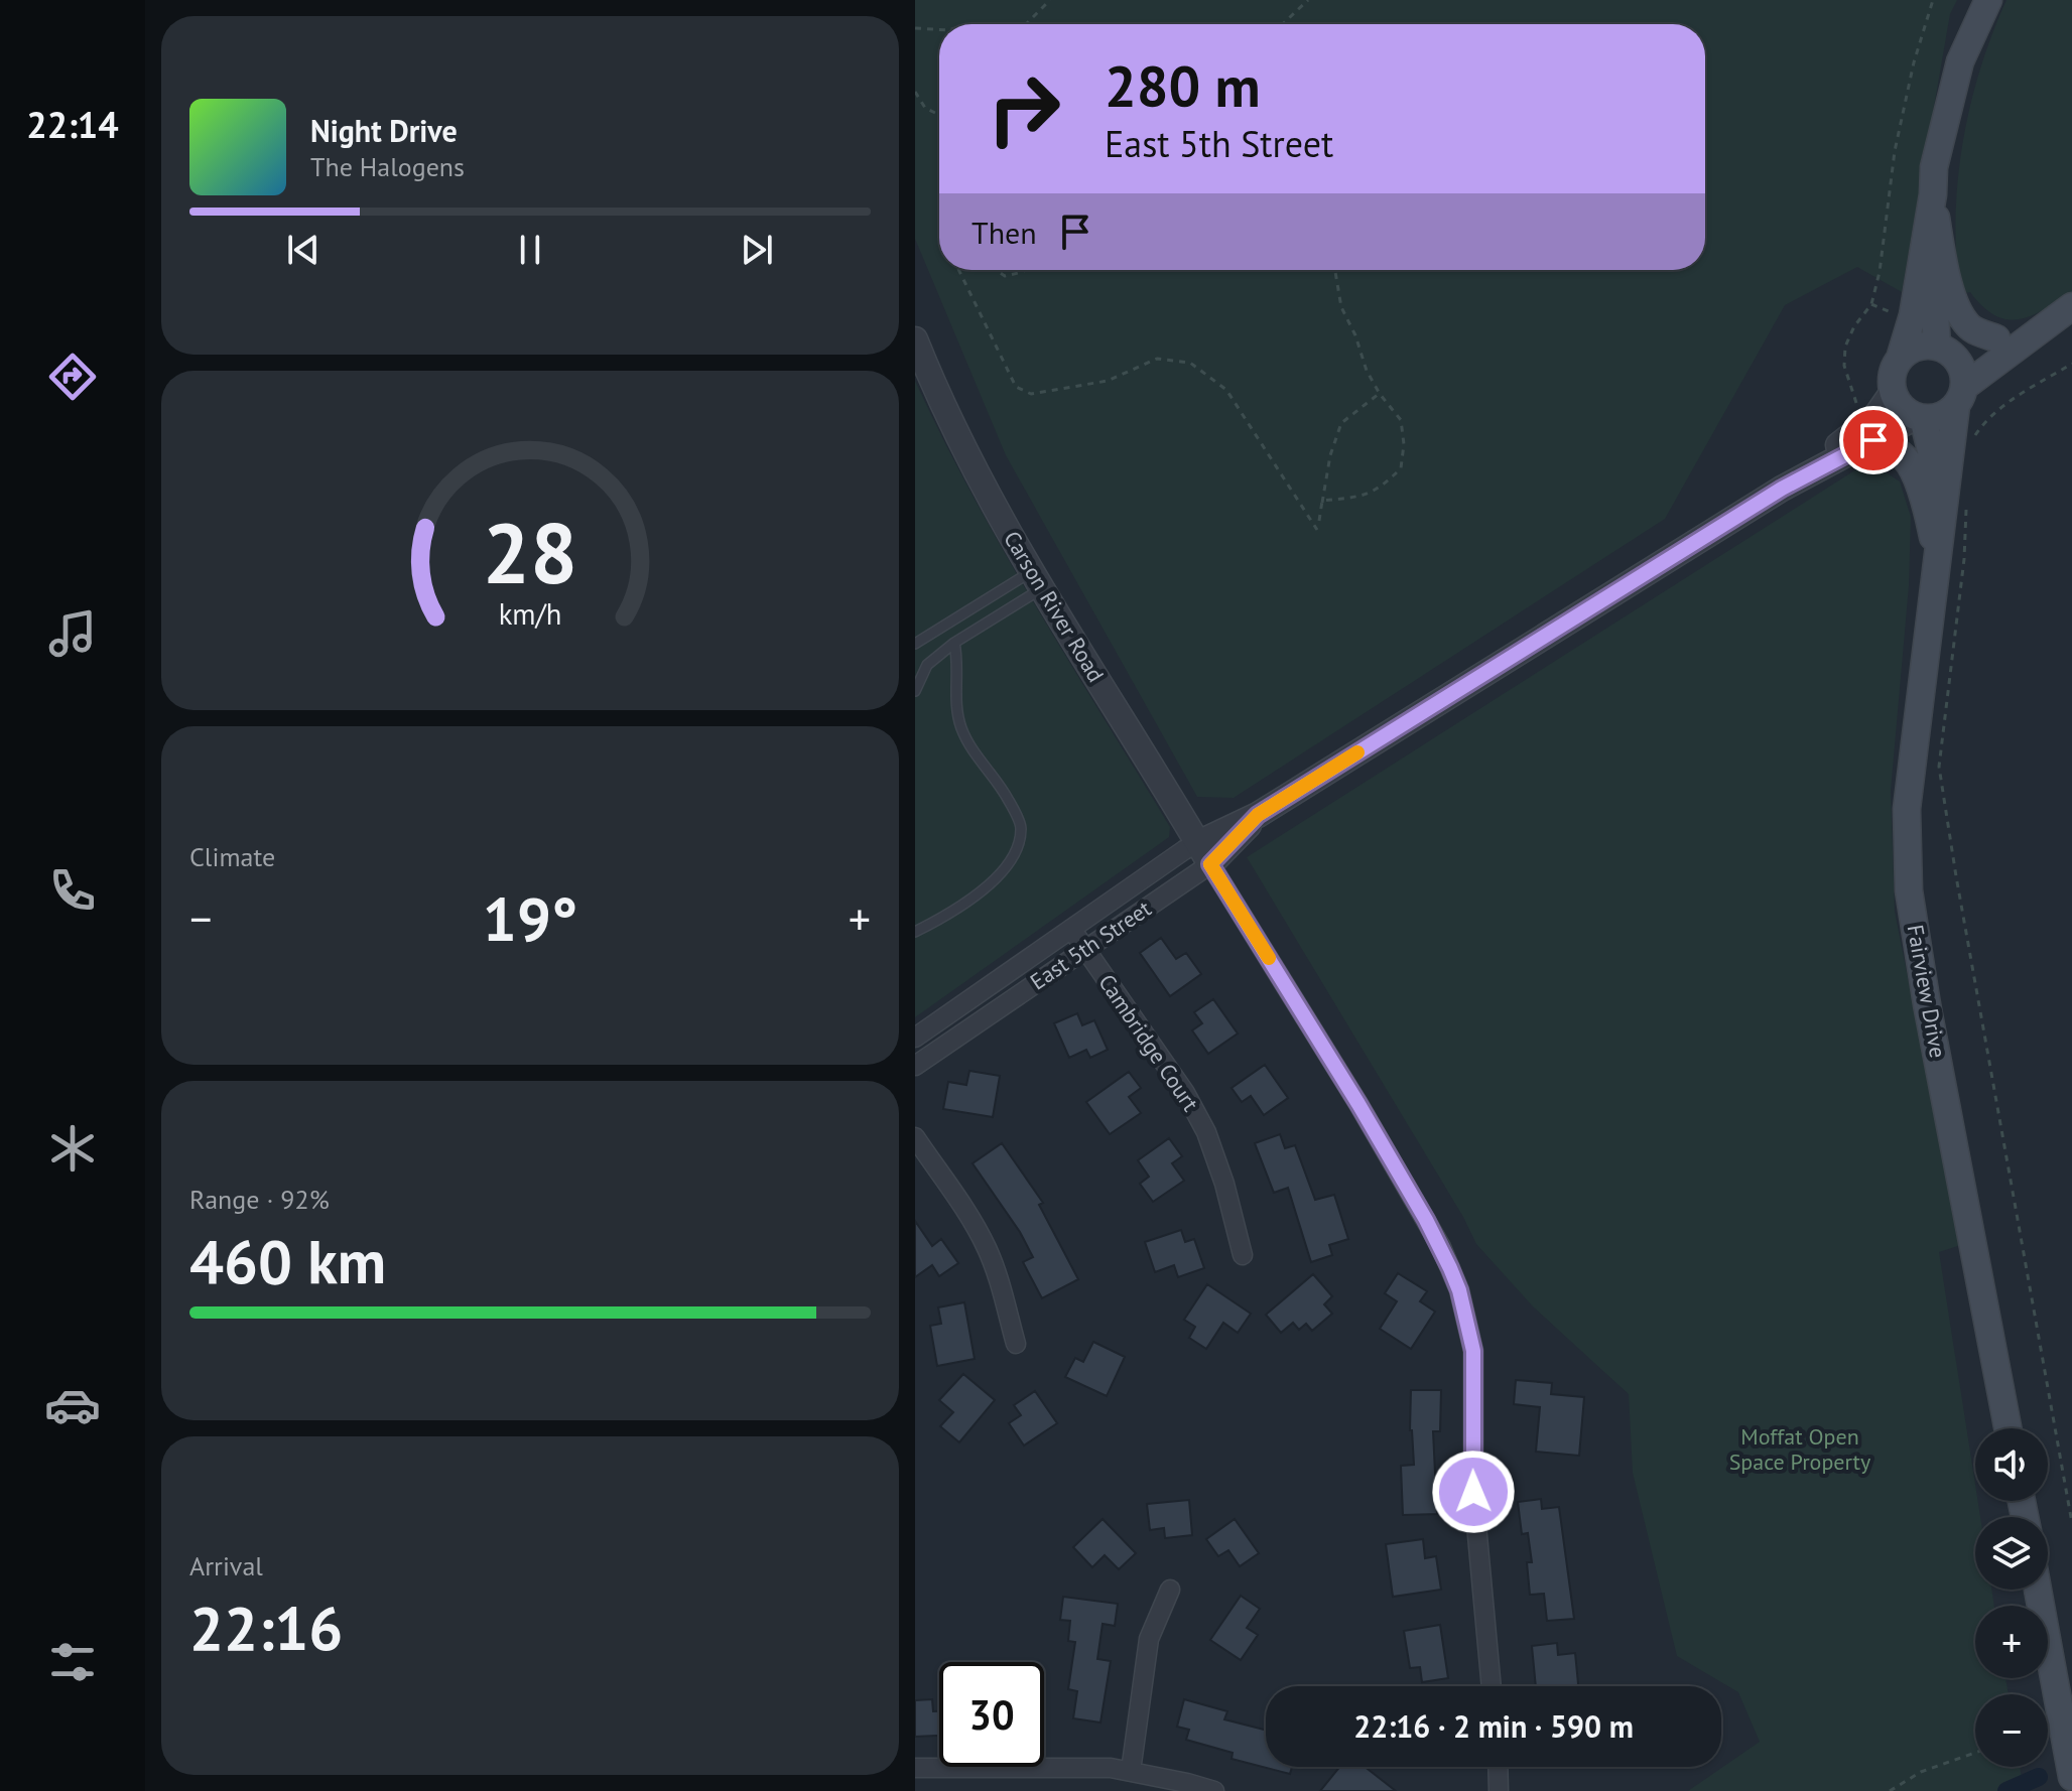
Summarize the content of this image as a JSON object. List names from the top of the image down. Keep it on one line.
{"streets":{"main road":["Fairview Drive"],"street":["Carson River Road","East 5th Street","Cambridge Court"]},"crossings":[["Carson River Road","East 5th Street"],["East 5th Street","Fairview Drive"],["East 5th Street","Cambridge Court"]],"parks":["Moffat Open Space Property"],"page":{"tabs":"22:14","turn":["280 m","East 5th Street"],"song":["Night Drive","The Halogens"],"then":"Then","tile":["Climate",["Range · 92%","460 km"],["Arrival","22:16"]],"heat":["−","19°","+"],"map_buttons":["+","−"],"limit":"30","trip":"22:16 · 2 min · 590 m","gauge":["28","km/h"]}}
